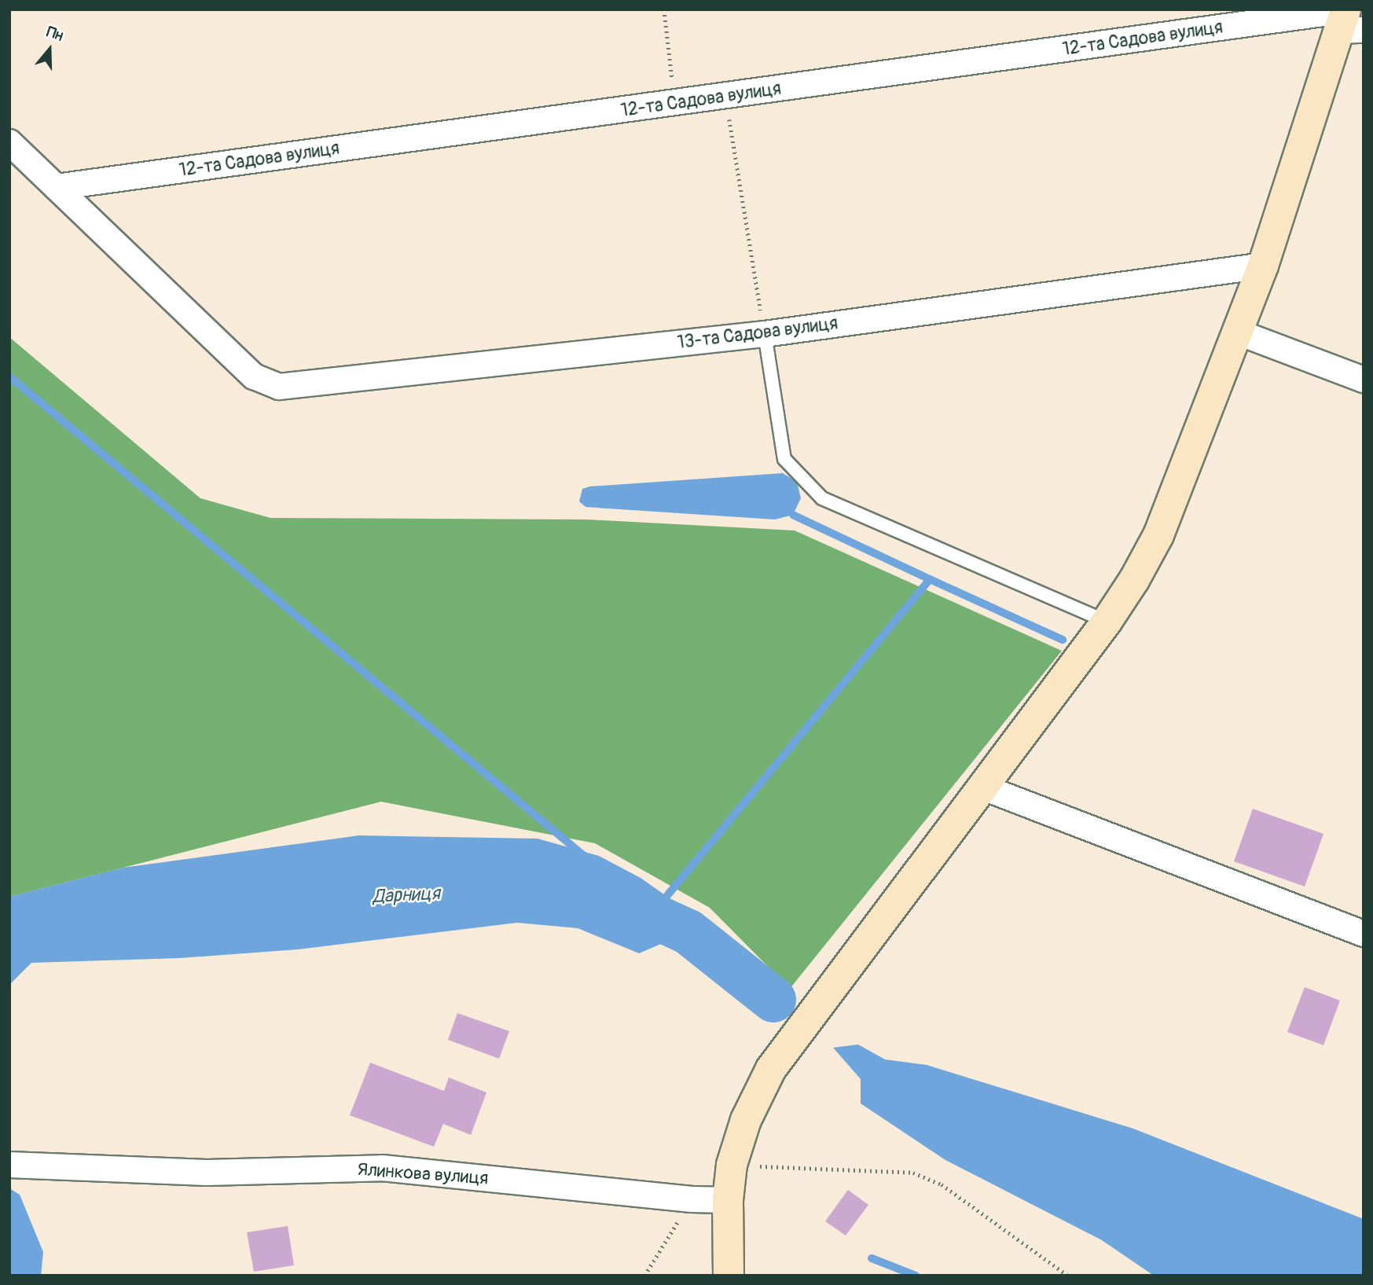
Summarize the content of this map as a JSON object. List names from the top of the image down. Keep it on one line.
{"streets":{"street":["12-та Садова вулиця","13-та Садова вулиця","Ялинкова вулиця"]},"crossings":[["12-та Садова вулиця","13-та Садова вулиця"]],"water":["Дарниця"],"north":"top"}
